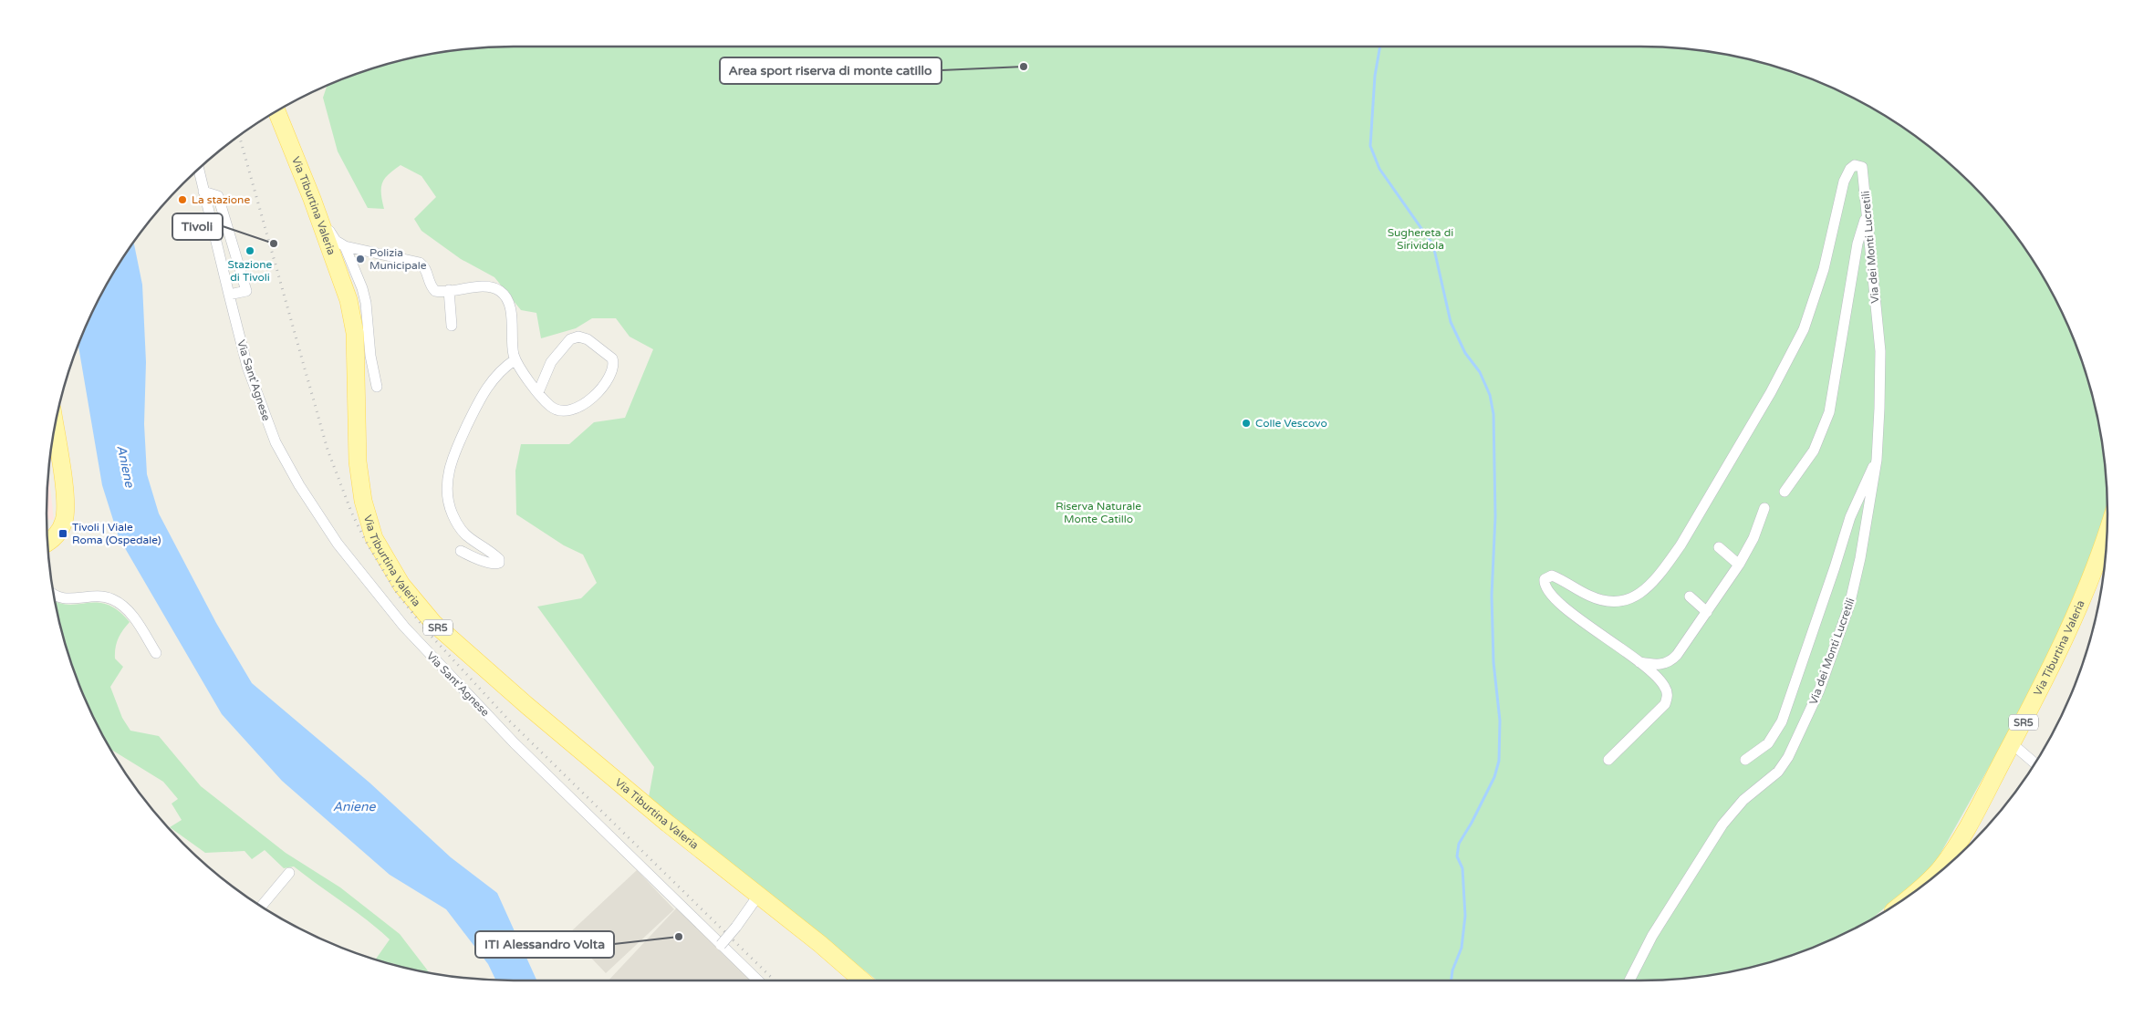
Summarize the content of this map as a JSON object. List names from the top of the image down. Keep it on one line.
{"streets":{"main road":["Via Tiburtina Valeria","SR5"],"street":["Via dei Monti Lucretili","Via Sant'Agnese"]},"water":["Aniene"],"parks":["Sughereta di Sirividola","Riserva Naturale Monte Catillo"],"places":{"other":["Area sport riserva di monte catillo","La stazione","Tivoli","Stazione di Tivoli","Polizia Municipale","Colle Vescovo","ITI Alessandro Volta"],"transit":["Tivoli | Viale Roma (Ospedale)"]}}
